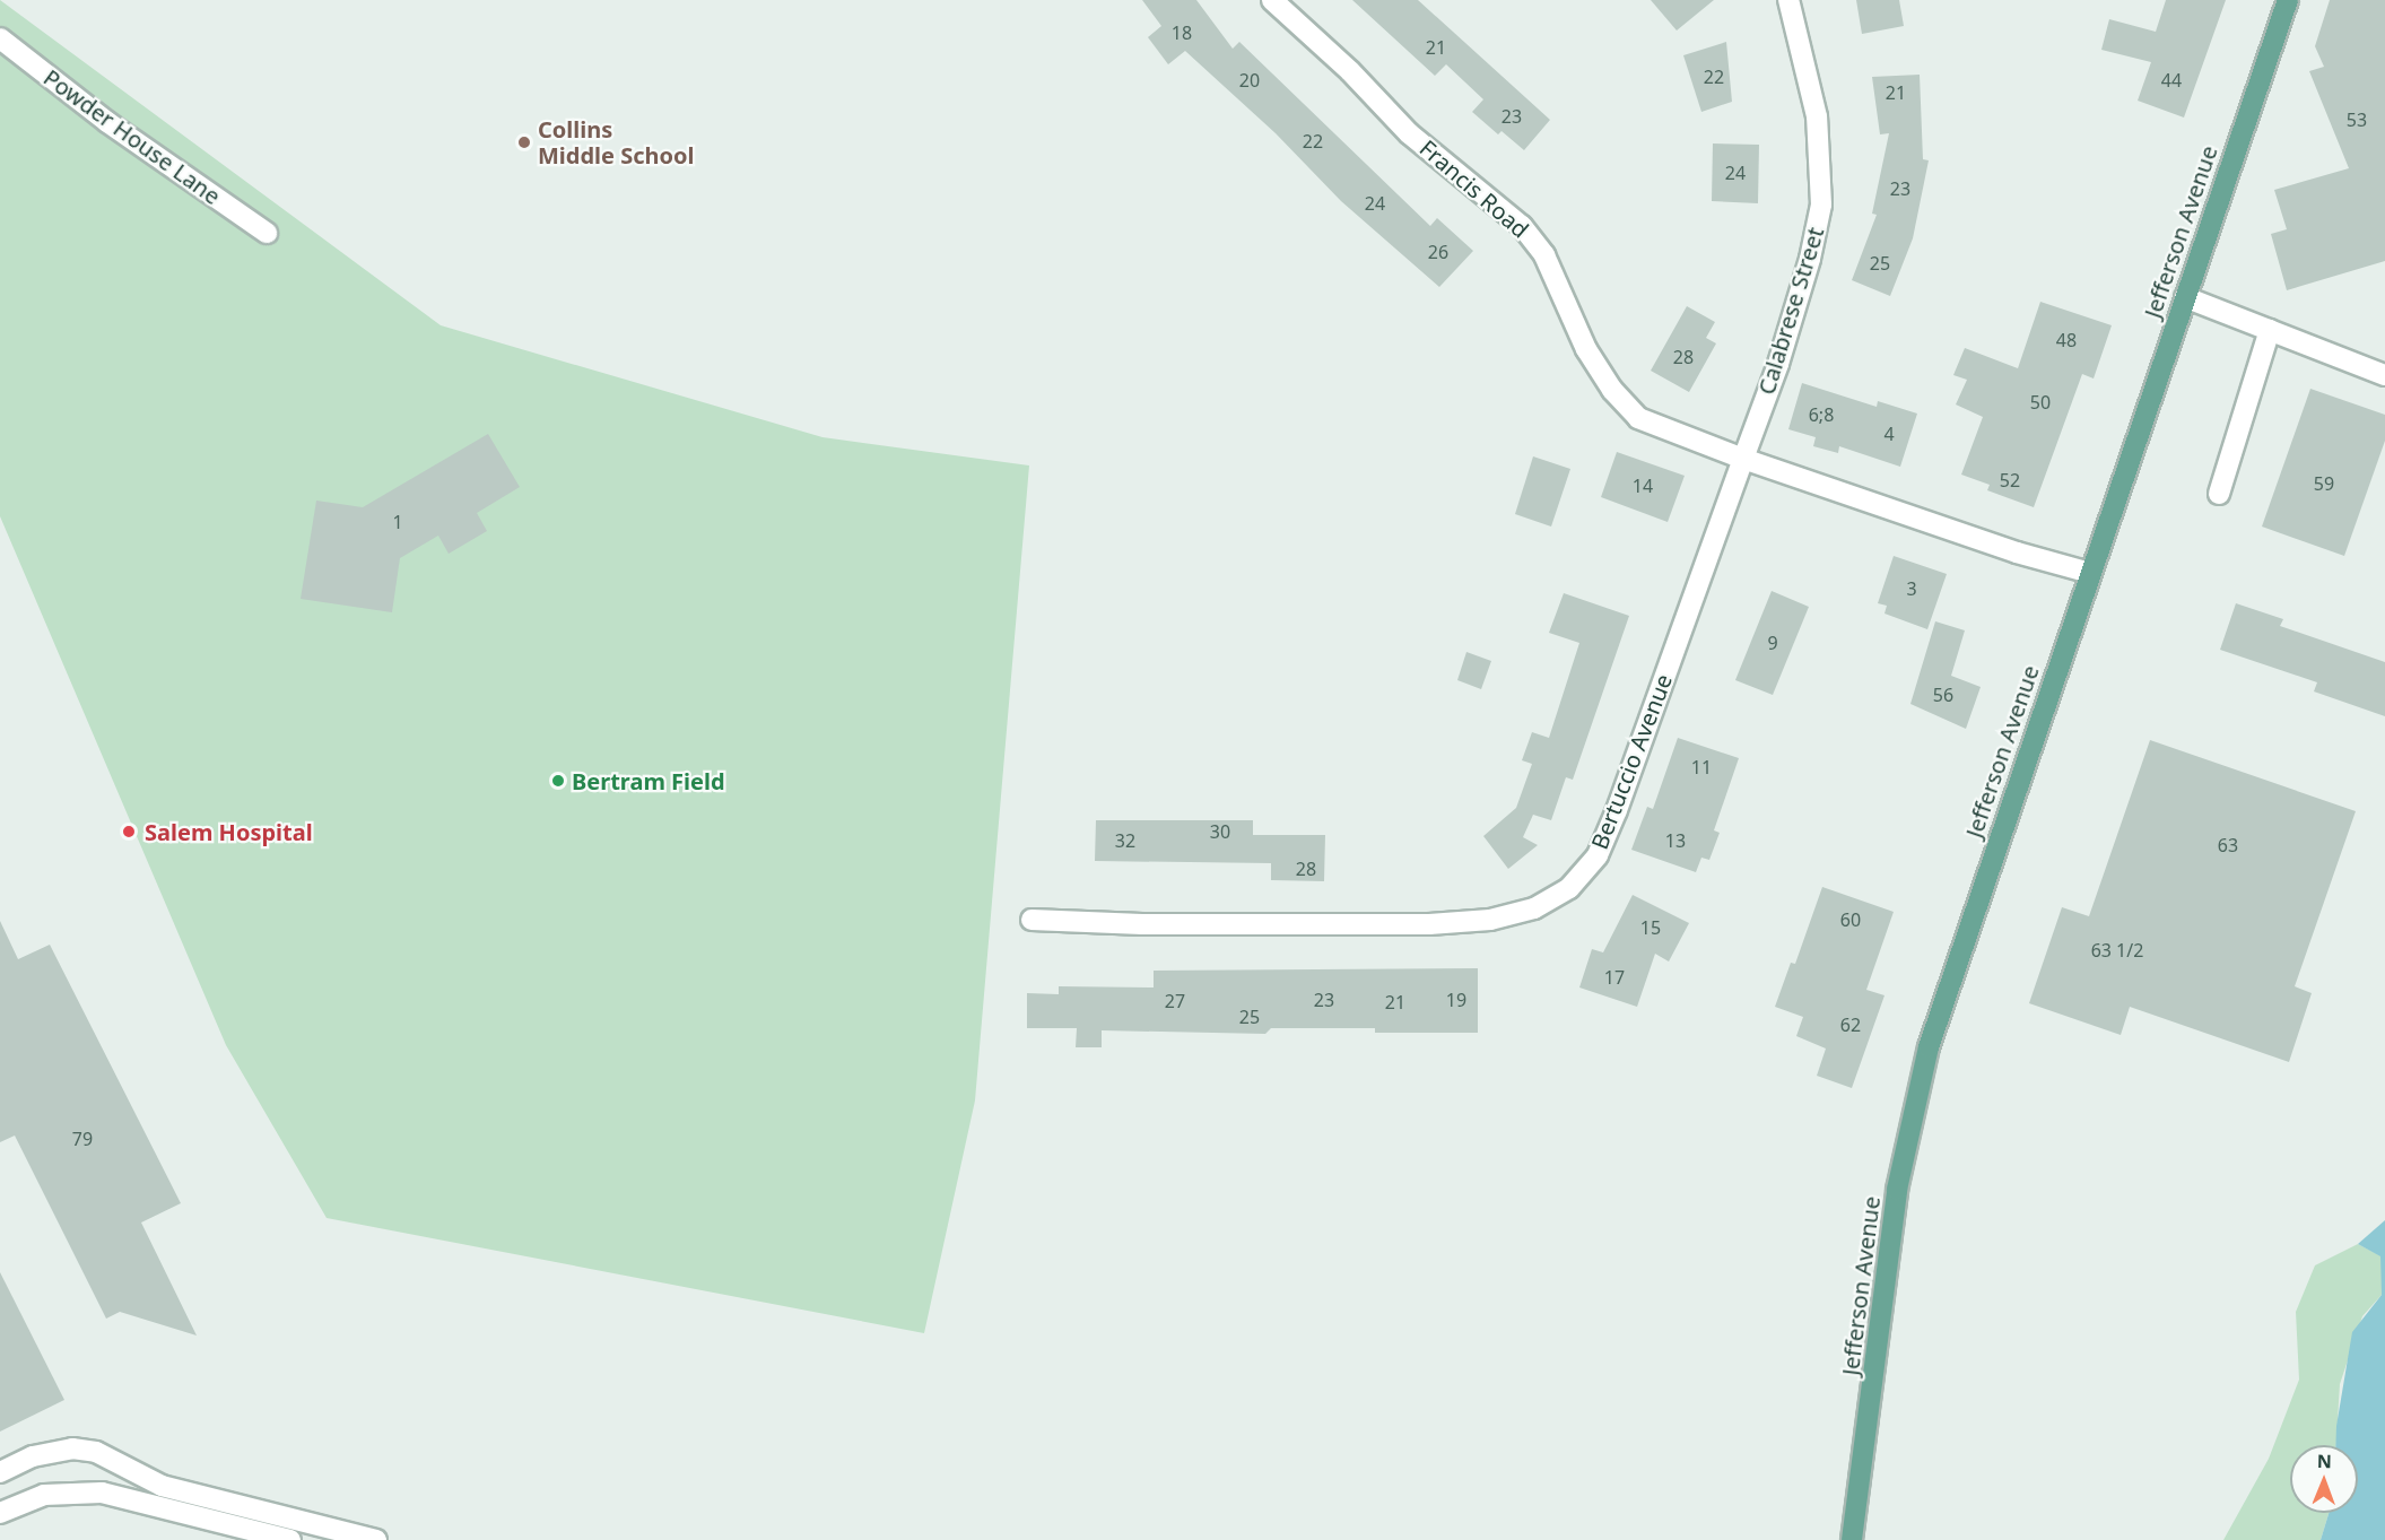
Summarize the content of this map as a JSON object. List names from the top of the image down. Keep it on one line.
{"streets":{"main road":["Jefferson Avenue"],"street":["Powder House Lane","Francis Road","Calabrese Street","Bertuccio Avenue"]},"crossings":[["Francis Road","Calabrese Street"],["Francis Road","Bertuccio Avenue"],["Calabrese Street","Bertuccio Avenue"]],"places":["Collins Middle School","Bertram Field","Salem Hospital"],"house_numbers":["18","21","22","20","44","21","23","53","22","24","23","24","26","25","48","28","50","6;8","4","52","59","14","1","3","9","56","11","30","32","13","63","28","60","15","63 1/2","17","23","19","27","21","25","62","79"],"north":"top"}
